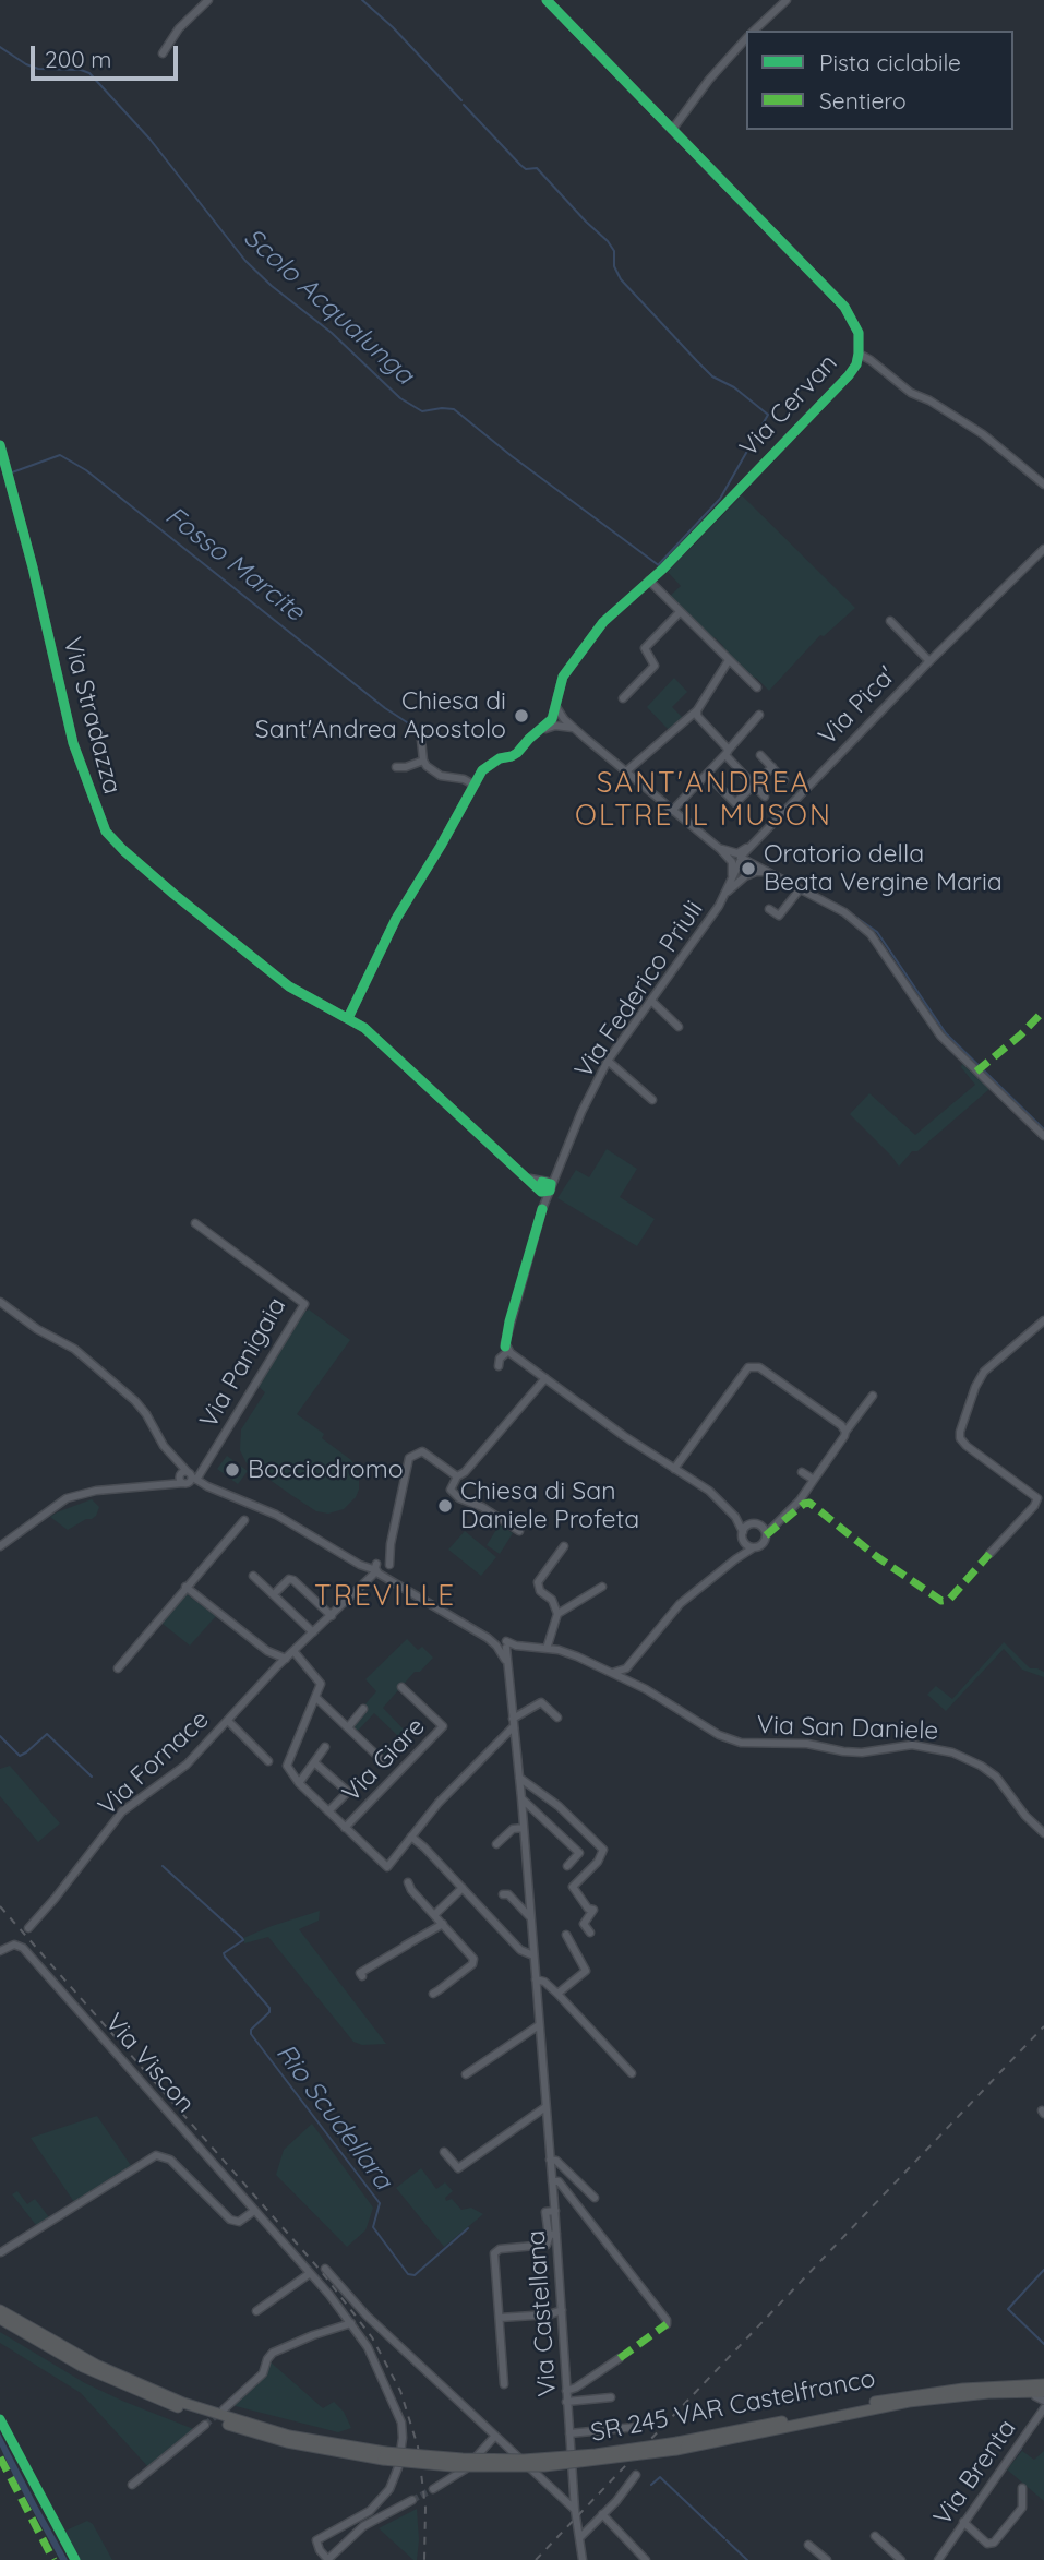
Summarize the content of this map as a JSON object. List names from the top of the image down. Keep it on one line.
{"streets":{"highway":["SR 245 VAR Castelfranco"],"street":["Via Cervan","Via Pica'","Via Stradazza","Via Federico Priuli","Via Panigaia","Via San Daniele","Via Giare","Via Fornace","Via Viscon","Via Castellana","Via Brenta"]},"crossings":[["Via Pica'","Via Federico Priuli"],["Via Stradazza","Via Federico Priuli"],["Via San Daniele","Via Castellana"]],"districts":["SANT'ANDREA OLTRE IL MUSON","TREVILLE"],"water":["Scolo Acqualunga","Fosso Marcite","Rio Scudellara"],"places":["Chiesa di Sant'Andrea Apostolo","Oratorio della Beata Vergine Maria","Bocciodromo","Chiesa di San Daniele Profeta"],"legend":["Pista ciclabile","Sentiero"],"scale_bar":"200 m"}
